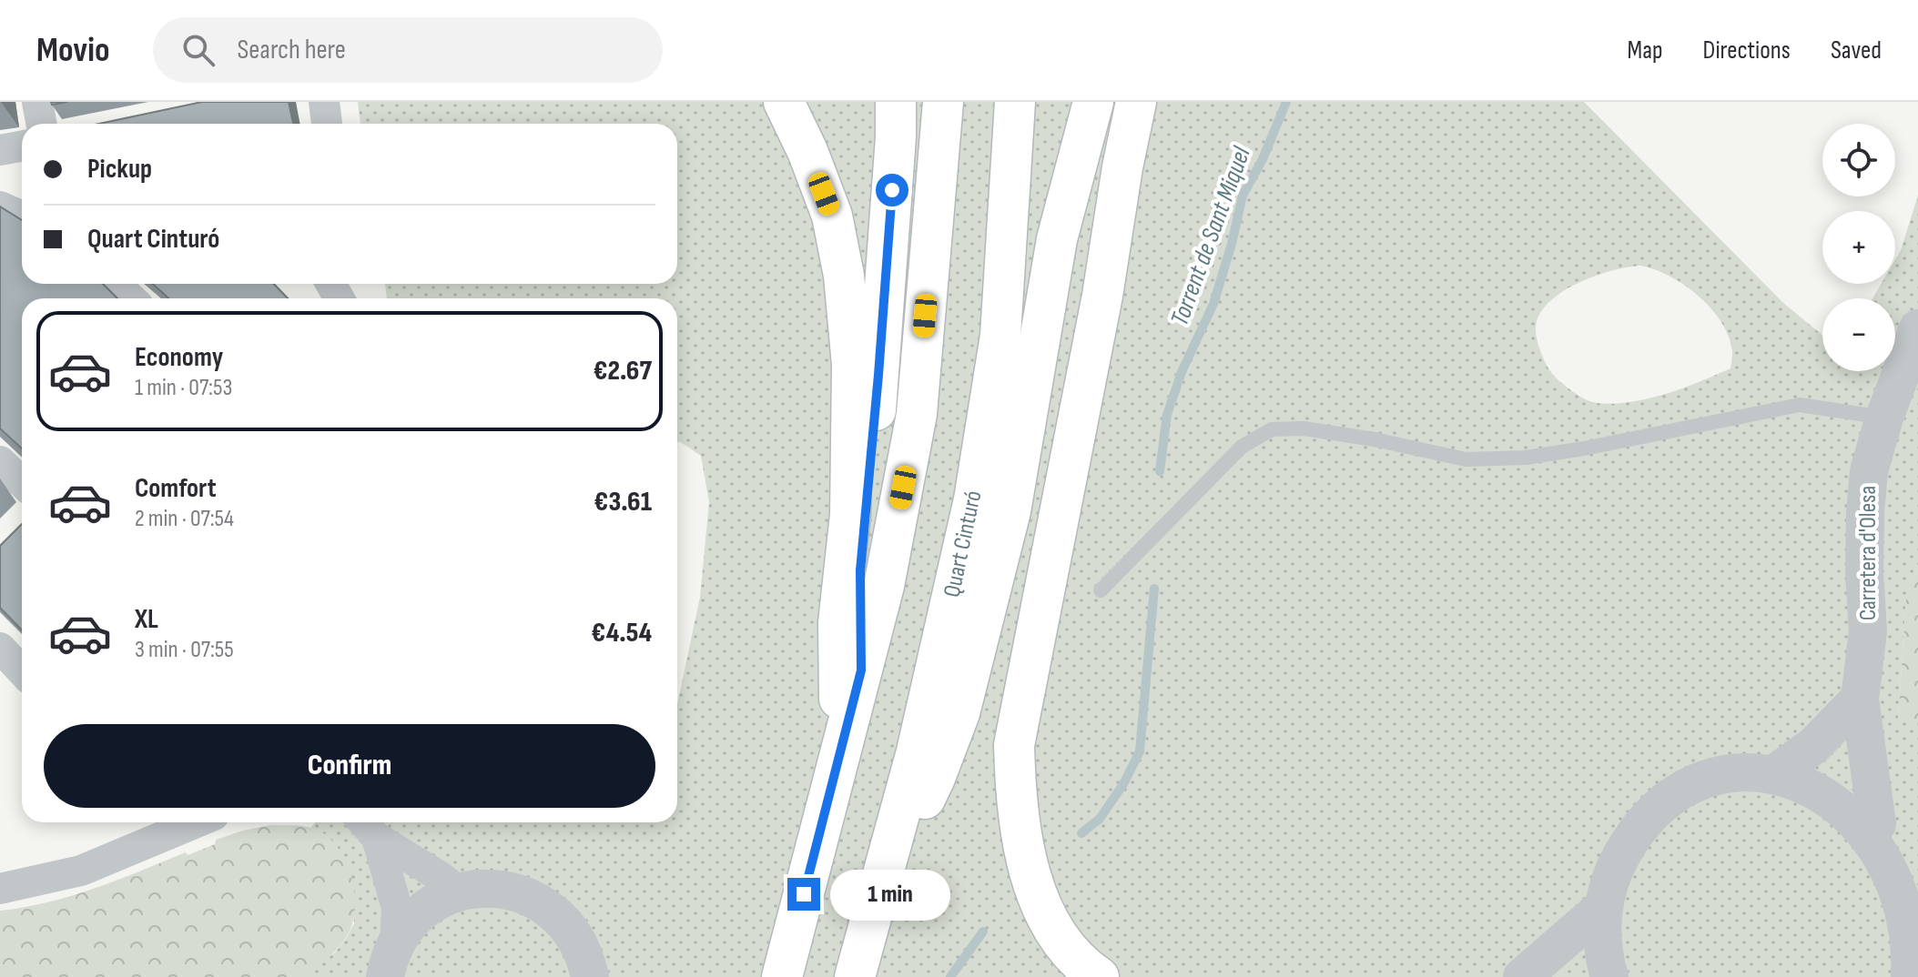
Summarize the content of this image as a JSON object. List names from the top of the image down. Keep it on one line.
{"streets":{"highway":["Quart Cinturó"],"street":["Carretera d'Olesa"]},"water":["Torrent de Sant Miquel"],"page":{"header":"Movio","search":"Search here","nav":["Map","Directions","Saved"],"map_buttons":["+","−"],"banner":["Pickup","Quart Cinturó"],"list":[{"name":"Economy","note":"1 min · 07:53","value":"€2.67"},{"name":"Comfort","note":"2 min · 07:54","value":"€3.61"},{"name":"XL","note":"3 min · 07:55","value":"€4.54"}],"buttons":"Confirm","bubble":"1 min"}}
